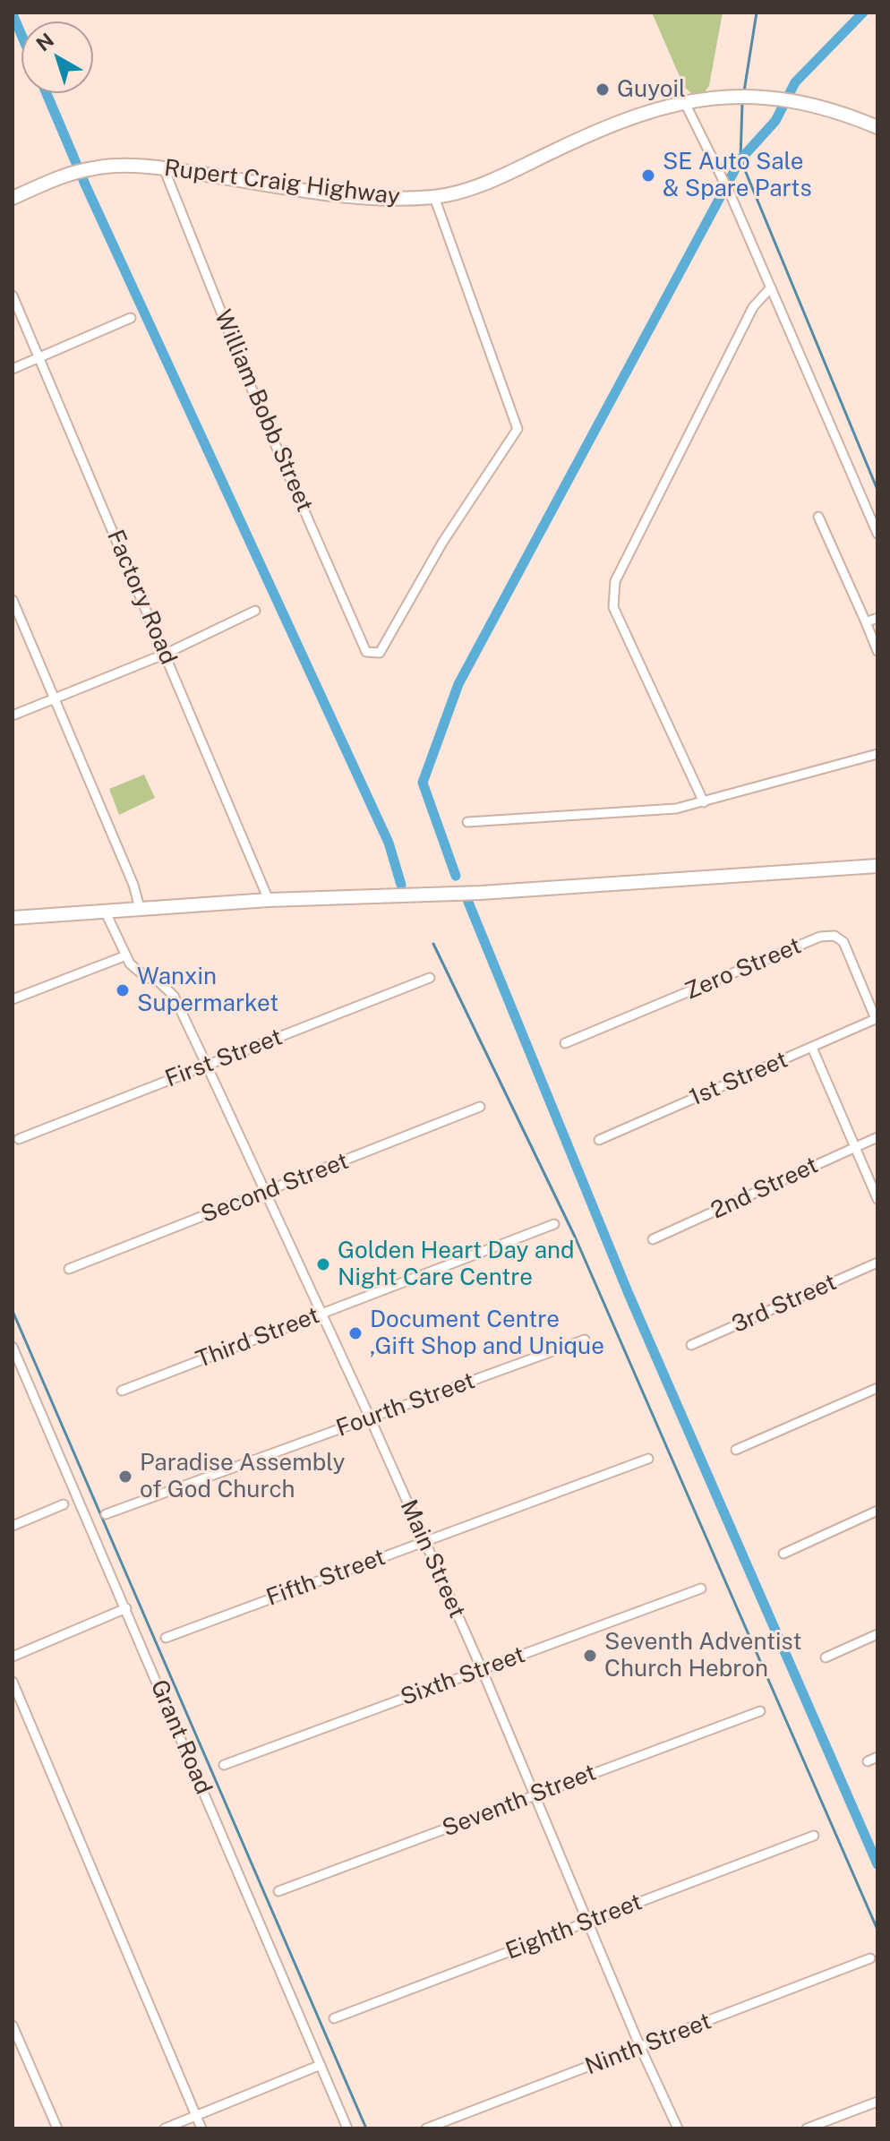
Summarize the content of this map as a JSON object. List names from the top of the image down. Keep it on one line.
{"streets":{"main road":["Rupert Craig Highway"],"street":["William Bobb Street","Factory Road","Zero Street","First Street","1st Street","Second Street","2nd Street","3rd Street","Third Street","Fourth Street","Main Street","Fifth Street","Sixth Street","Grant Road","Seventh Street","Eighth Street","Ninth Street"]},"crossings":[["Rupert Craig Highway","William Bobb Street"],["Zero Street","1st Street"],["First Street","Main Street"],["Second Street","Main Street"],["Third Street","Main Street"],["Fourth Street","Main Street"],["Main Street","Fifth Street"],["Main Street","Sixth Street"],["Main Street","Seventh Street"],["Main Street","Eighth Street"],["Main Street","Ninth Street"]],"places":["Guyoil","SE Auto Sale & Spare Parts","Wanxin Supermarket","Golden Heart Day and Night Care Centre","Document Centre ,Gift Shop and Unique","Paradise Assembly of God Church","Seventh Adventist Church Hebron"],"north":"top left"}
